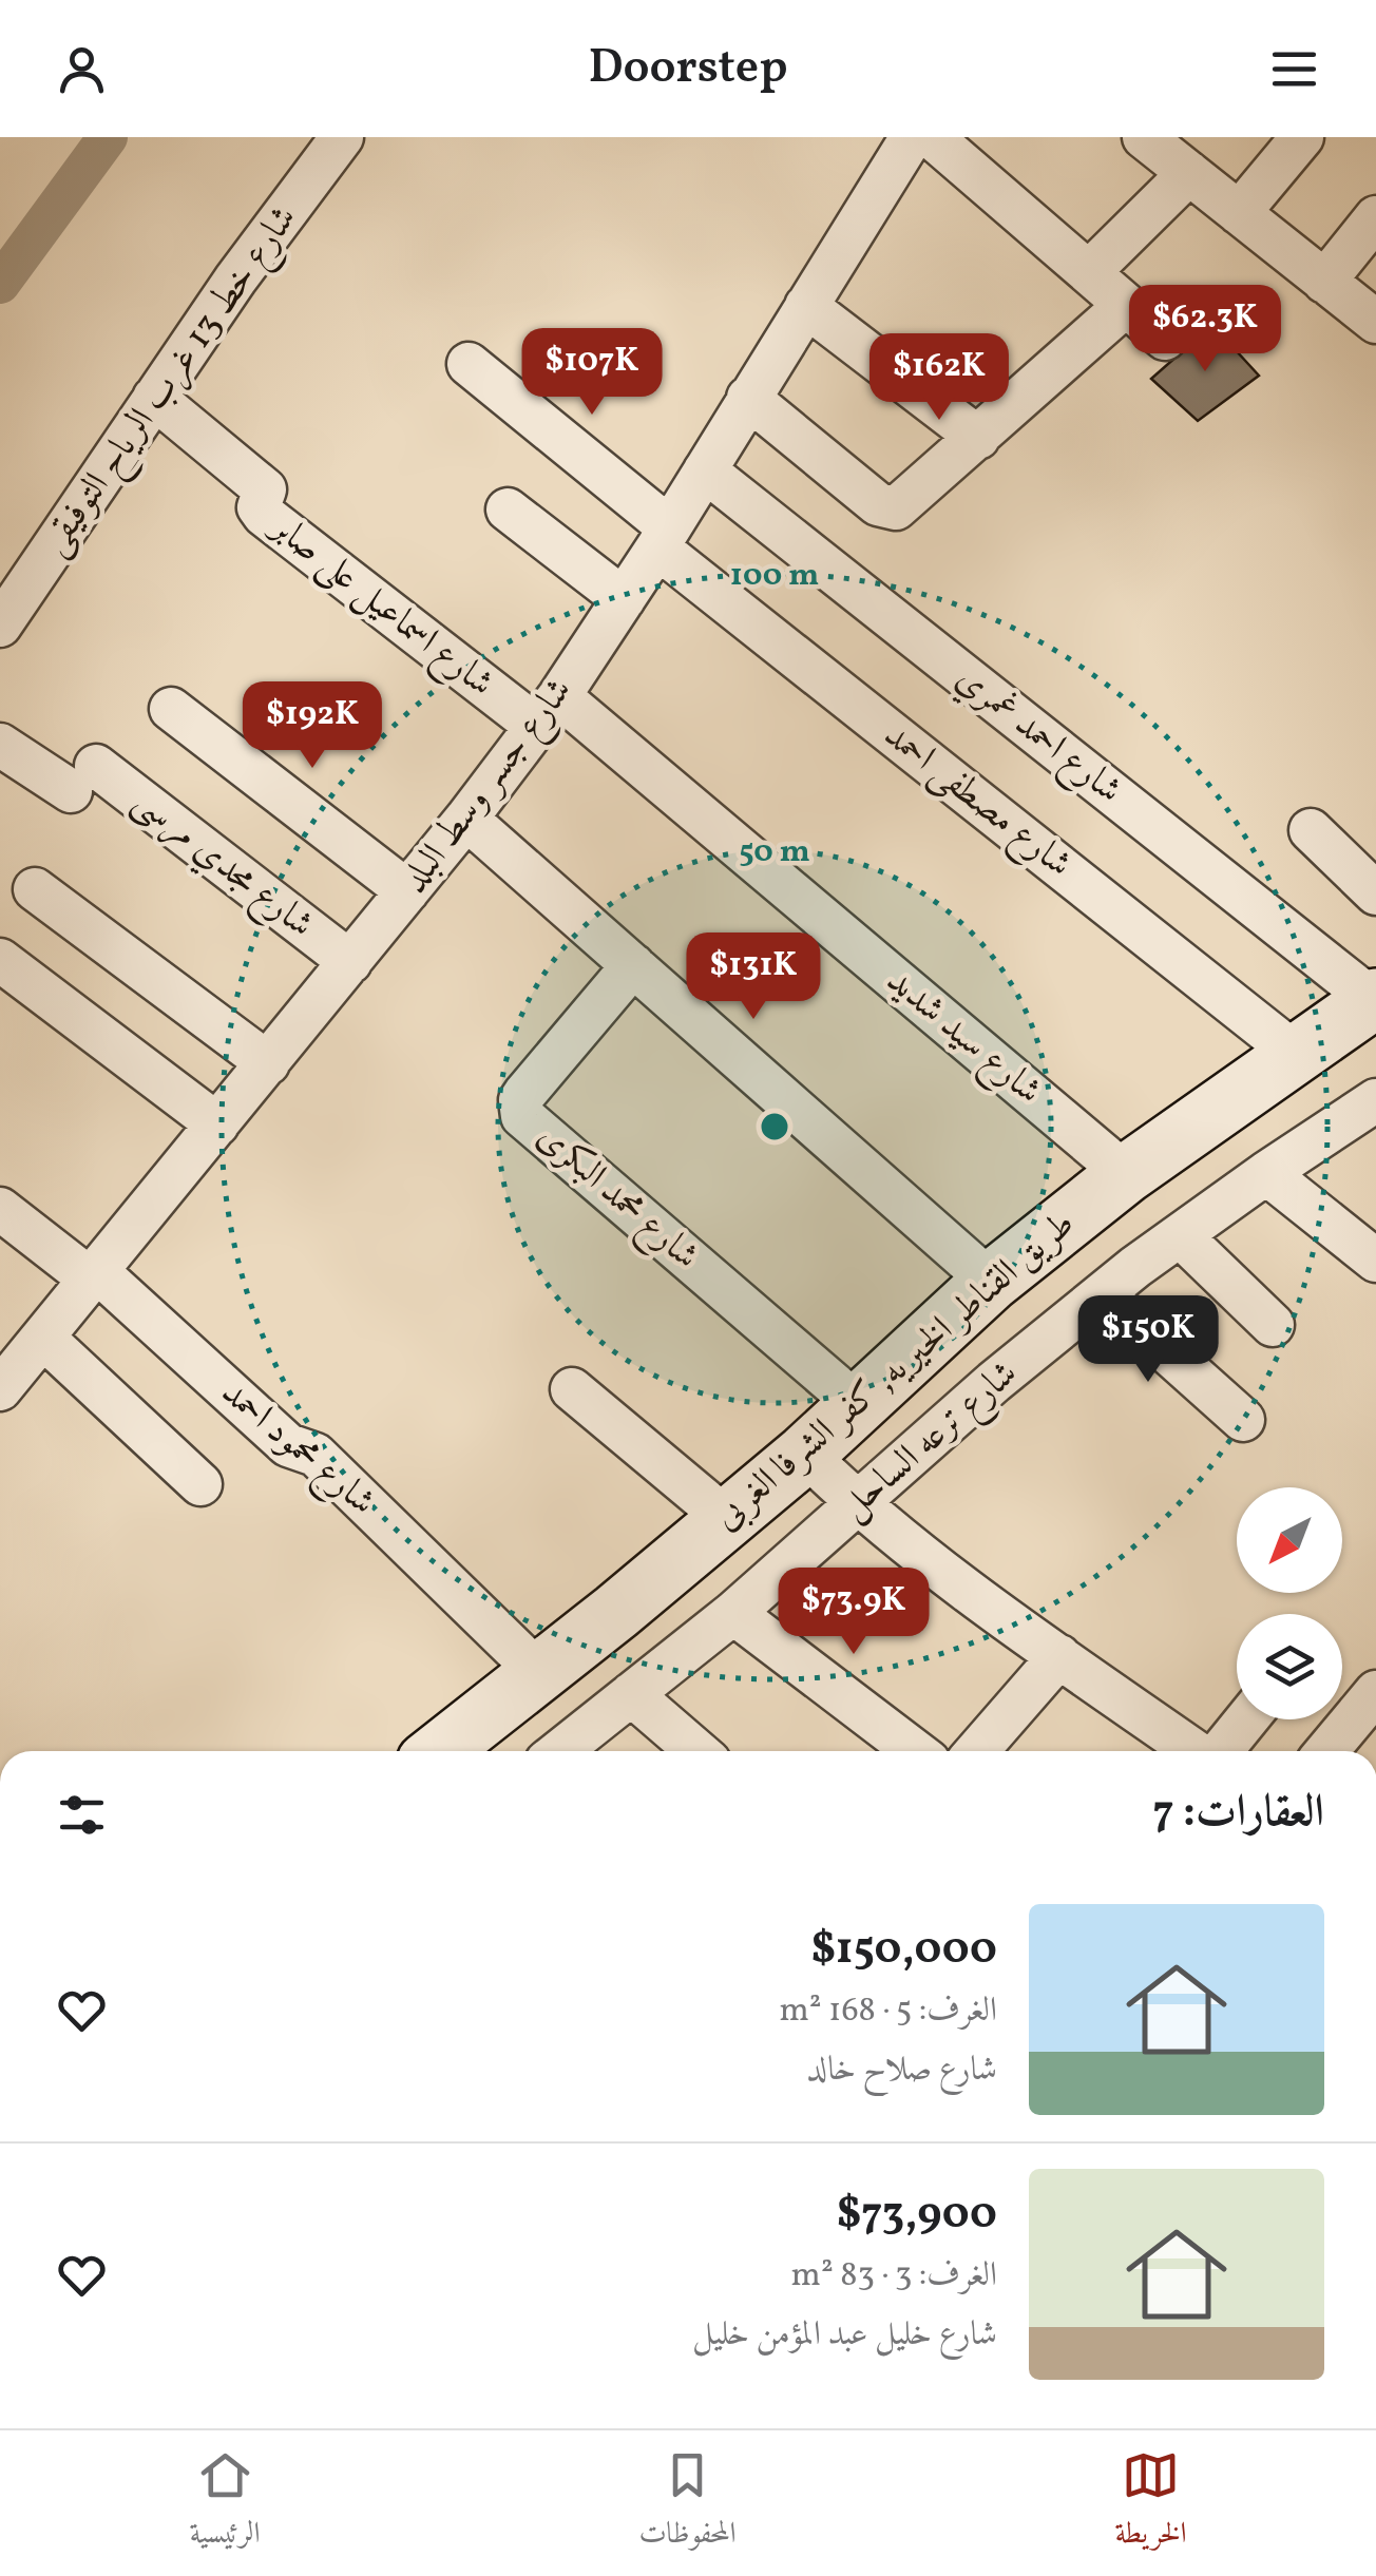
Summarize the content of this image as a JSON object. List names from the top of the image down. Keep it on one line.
{"streets":{"street":["شارع خط 13 غرب الرياح التوفيقى","شارع اسماعيل على صابر","شارع احمد غمري","شارع جسر وسط البلد","شارع مصطفى احمد","شارع مجدي مرسى","شارع سيد شديد","شارع محمد البكرى","طريق القناطر الخيريه, كفر الشرفا الغربى","شارع ترعه الساحل","شارع محمود احمد"]},"crossings":[["شارع خط 13 غرب الرياح التوفيقى","شارع اسماعيل على صابر"],["شارع اسماعيل على صابر","شارع جسر وسط البلد"],["شارع اسماعيل على صابر","شارع سيد شديد"],["شارع احمد غمري","شارع جسر وسط البلد"],["شارع احمد غمري","طريق القناطر الخيريه, كفر الشرفا الغربى"],["شارع جسر وسط البلد","شارع مصطفى احمد"],["شارع جسر وسط البلد","شارع مجدي مرسى"],["شارع جسر وسط البلد","شارع سيد شديد"],["شارع جسر وسط البلد","شارع محمود احمد"],["شارع مصطفى احمد","طريق القناطر الخيريه, كفر الشرفا الغربى"],["شارع سيد شديد","طريق القناطر الخيريه, كفر الشرفا الغربى"],["شارع محمد البكرى","طريق القناطر الخيريه, كفر الشرفا الغربى"],["طريق القناطر الخيريه, كفر الشرفا الغربى","شارع محمود احمد"]],"north":"bottom left","page":{"header":"Doorstep","price":["$62.3K","$107K","$162K","$192K","$131K","$150K","$73.9K"],"heading":"العقارات: 7","list":[{"name":"$150,000","note":"الغرف: 5 · 168 m² · شارع صلاح خالد"},{"name":"$73,900","note":"الغرف: 3 · 83 m² · شارع خليل عبد المؤمن خليل"}],"tabs":["الخريطة","المحفوظات","الرئيسية"]},"rings":["100 m","50 m"]}
